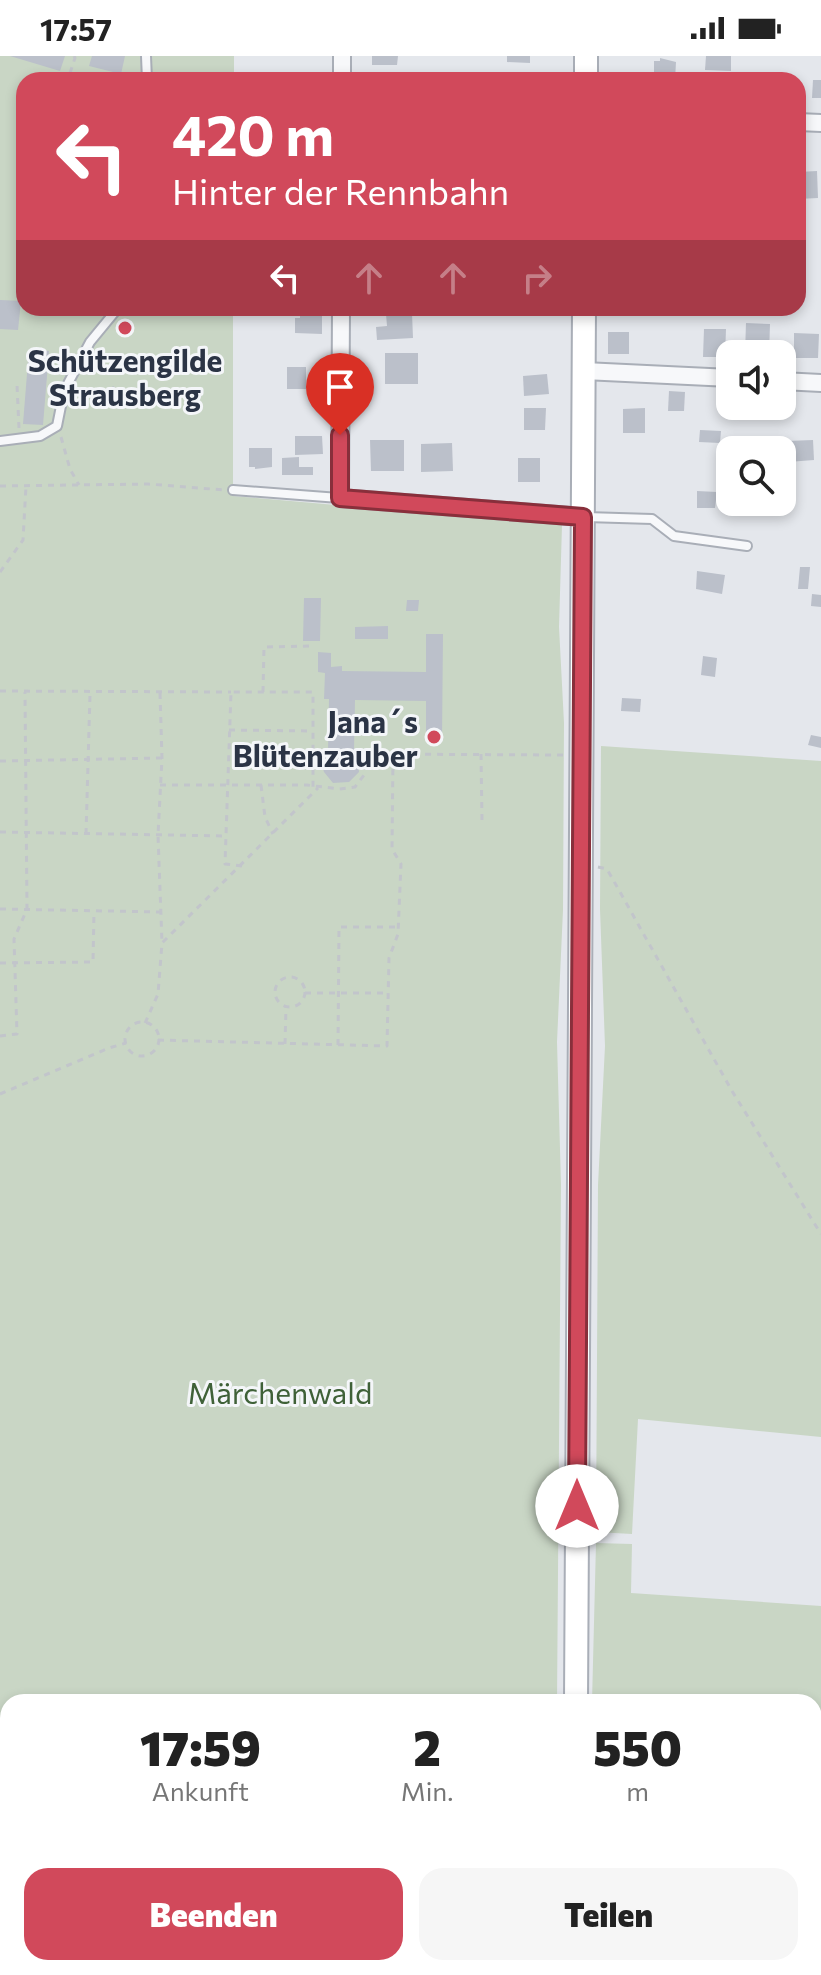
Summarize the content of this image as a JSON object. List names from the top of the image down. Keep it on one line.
{"parks":["Märchenwald"],"places":["Schützengilde Strausberg","Jana´s Blütenzauber"],"page":{"status":"17:57","turn":["420 m","Hinter der Rennbahn"],"eta":["17:59","Ankunft","2","Min.","550","m"],"buttons":["Beenden","Teilen"]}}
